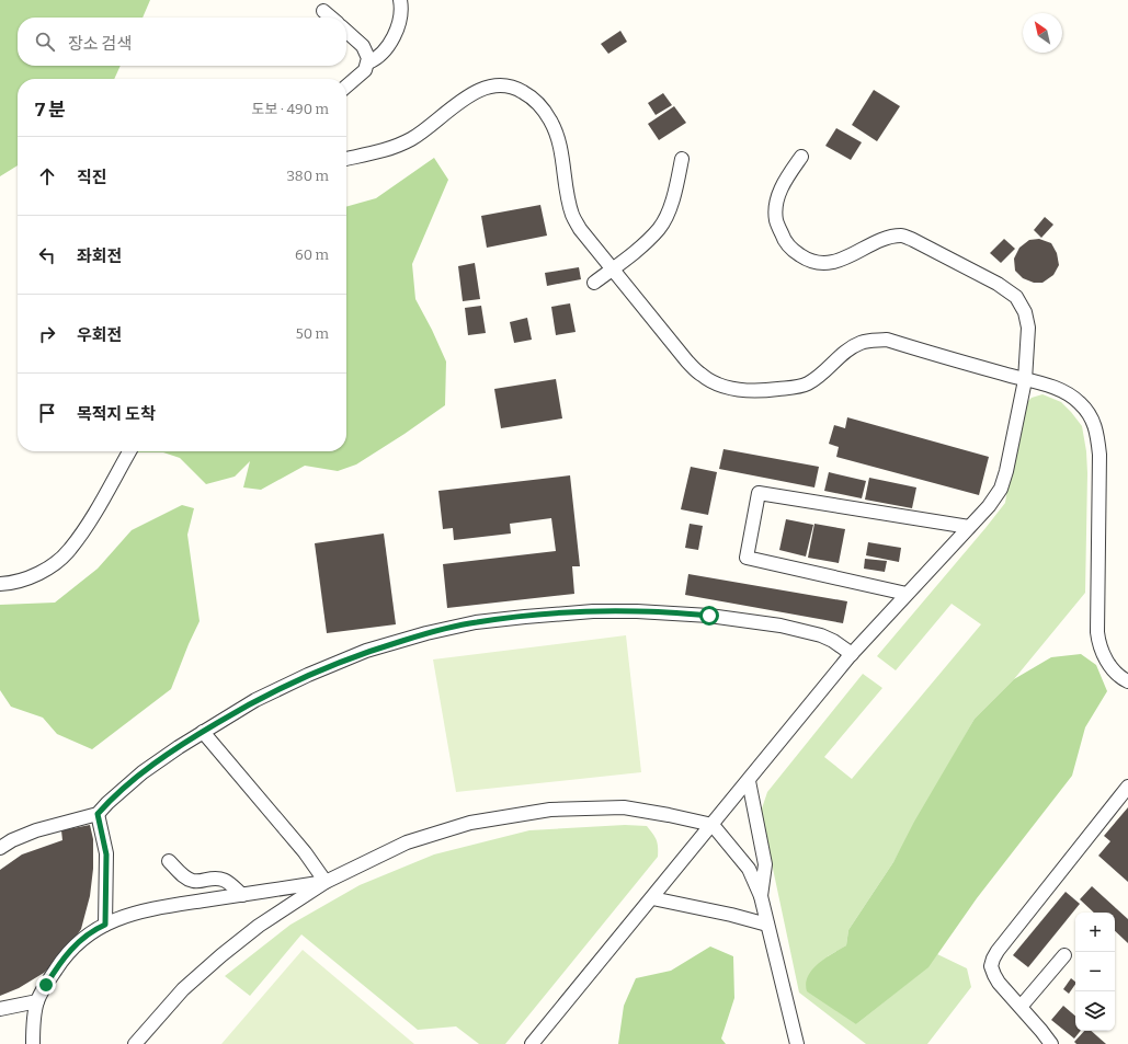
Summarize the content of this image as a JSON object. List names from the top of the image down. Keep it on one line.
{"north":"top left","page":{"search":"장소 검색","heading":["7 분","도보 · 490 m"],"list":[["직진","380 m"],["좌회전","60 m"],["우회전","50 m"],"목적지 도착"],"map_buttons":["+","−"]}}
